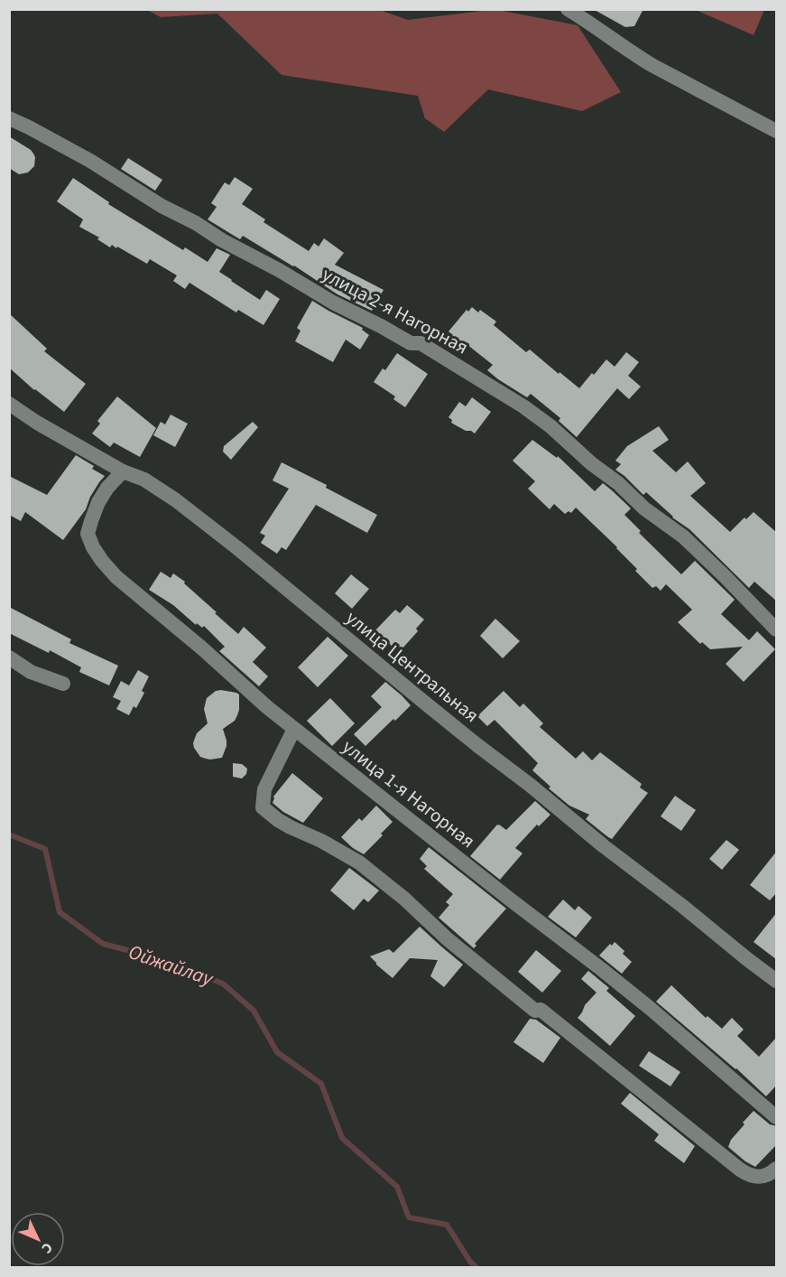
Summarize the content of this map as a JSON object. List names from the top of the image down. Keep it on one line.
{"streets":{"street":["улица 2-я Нагорная","улица Центральная","улица 1-я Нагорная"]},"crossings":[["улица Центральная","улица 1-я Нагорная"]],"water":["Ойжайлау"],"north":"bottom right"}
